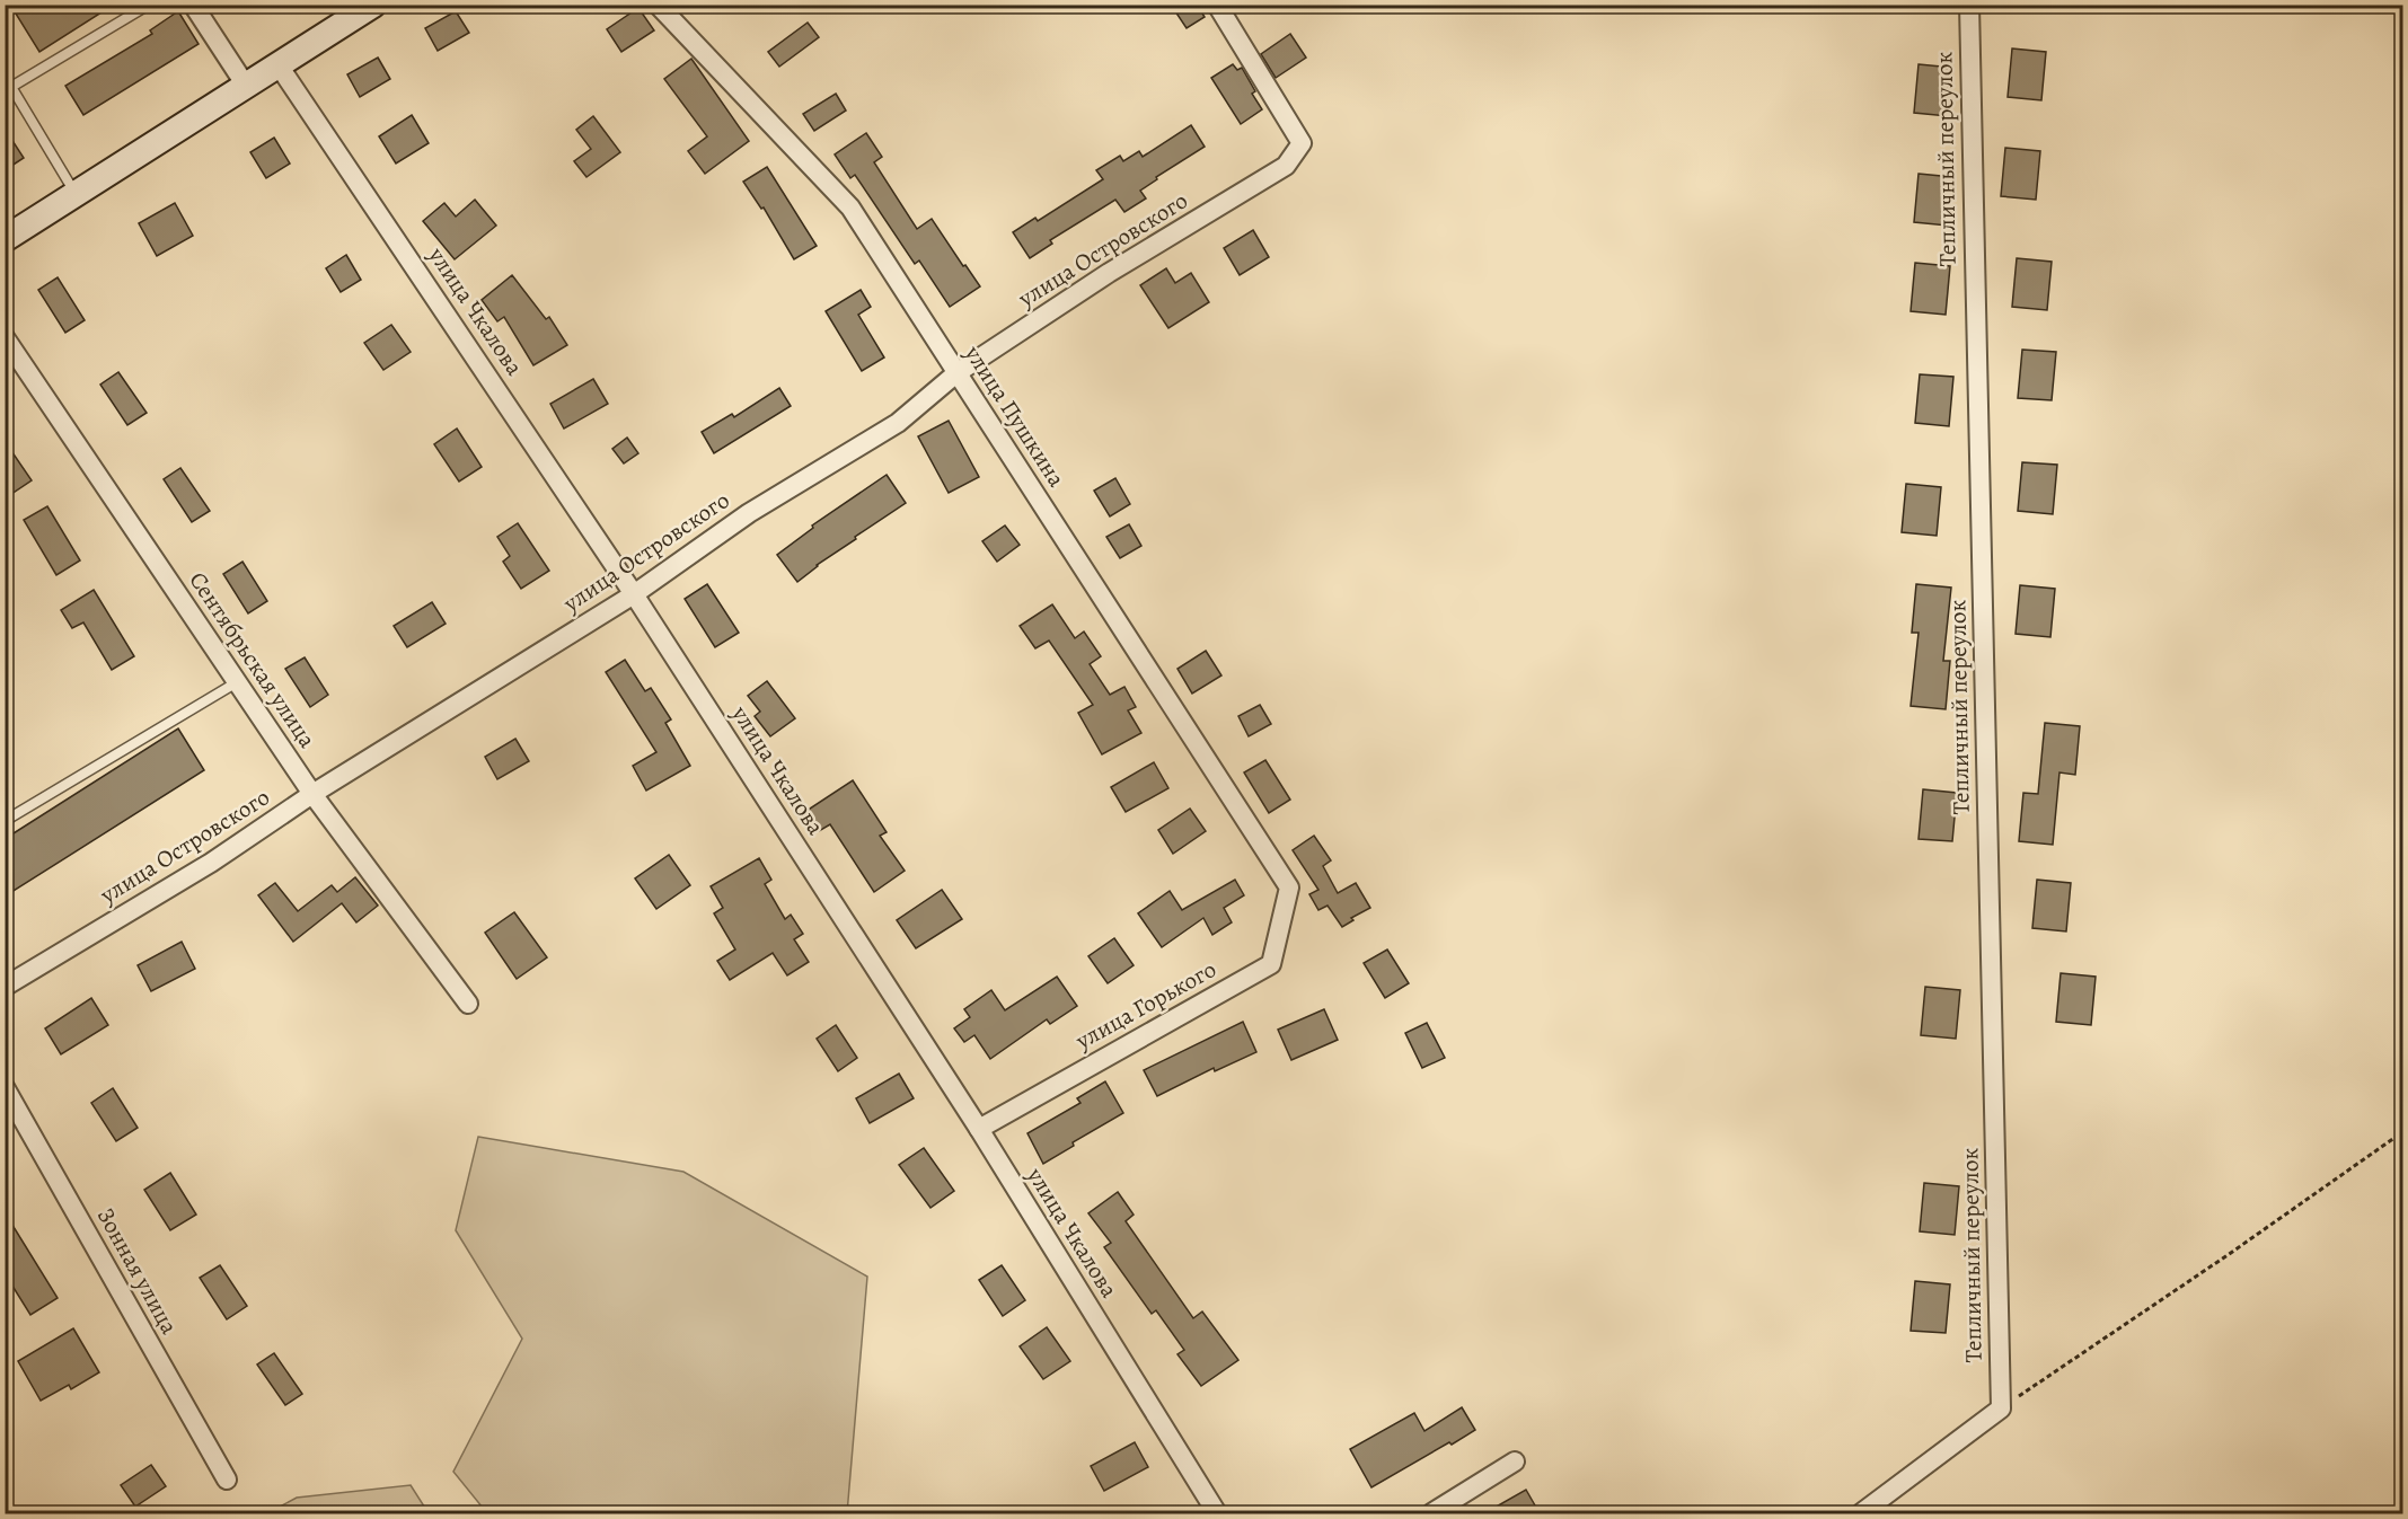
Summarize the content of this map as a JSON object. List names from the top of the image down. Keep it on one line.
{"streets":{"street":["Тепличный переулок","улица Островского","улица Чкалова","улица Пушкина","Сентябрьская улица","улица Горького","Зонная улица"]},"crossings":[["улица Островского","улица Чкалова"],["улица Островского","улица Пушкина"],["улица Островского","Сентябрьская улица"],["улица Чкалова","улица Горького"],["улица Пушкина","улица Горького"]]}
